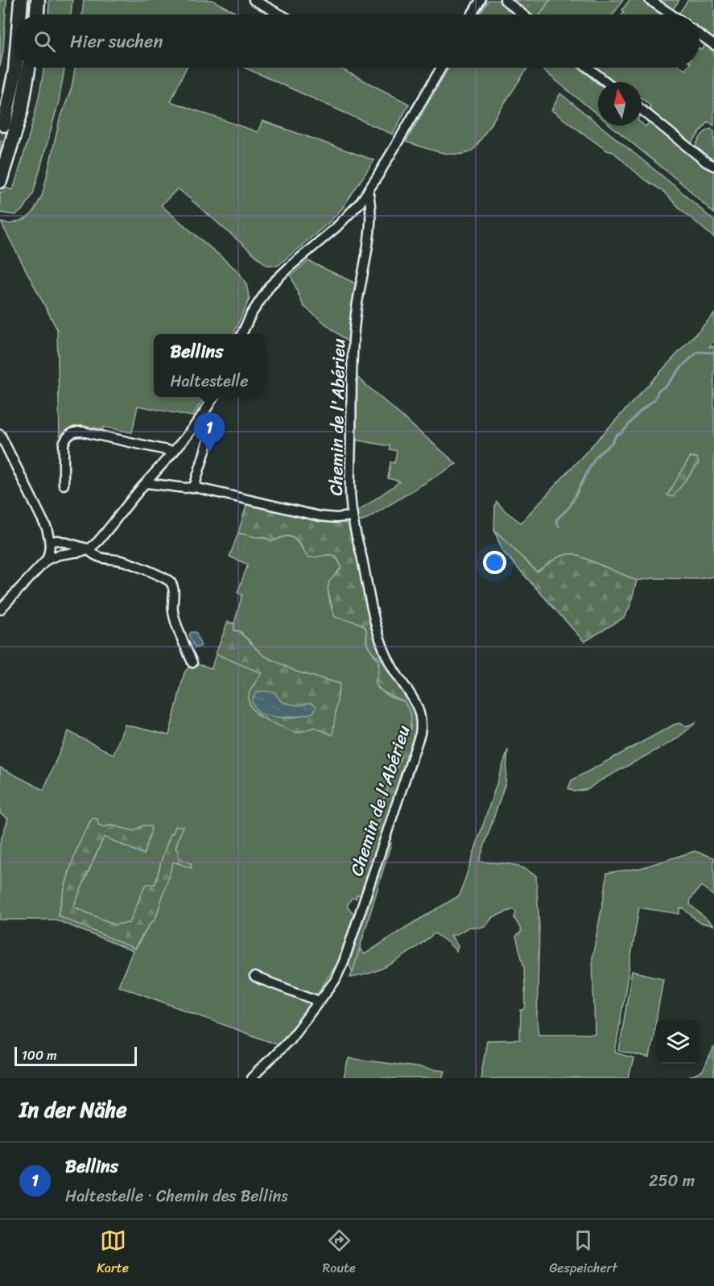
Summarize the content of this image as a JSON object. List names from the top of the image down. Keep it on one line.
{"streets":{"street":["Chemin de l'Abérieu"]},"scale_bar":"100 m","north":"top","page":{"search":"Hier suchen","popup":["Bellins","Haltestelle"],"pins":"1","scale":"100 m","heading":"In der Nähe","list":[{"mark":"1","name":"Bellins","note":"Haltestelle · Chemin des Bellins","value":"250 m"}],"nav":["Karte","Route","Gespeichert"]}}
